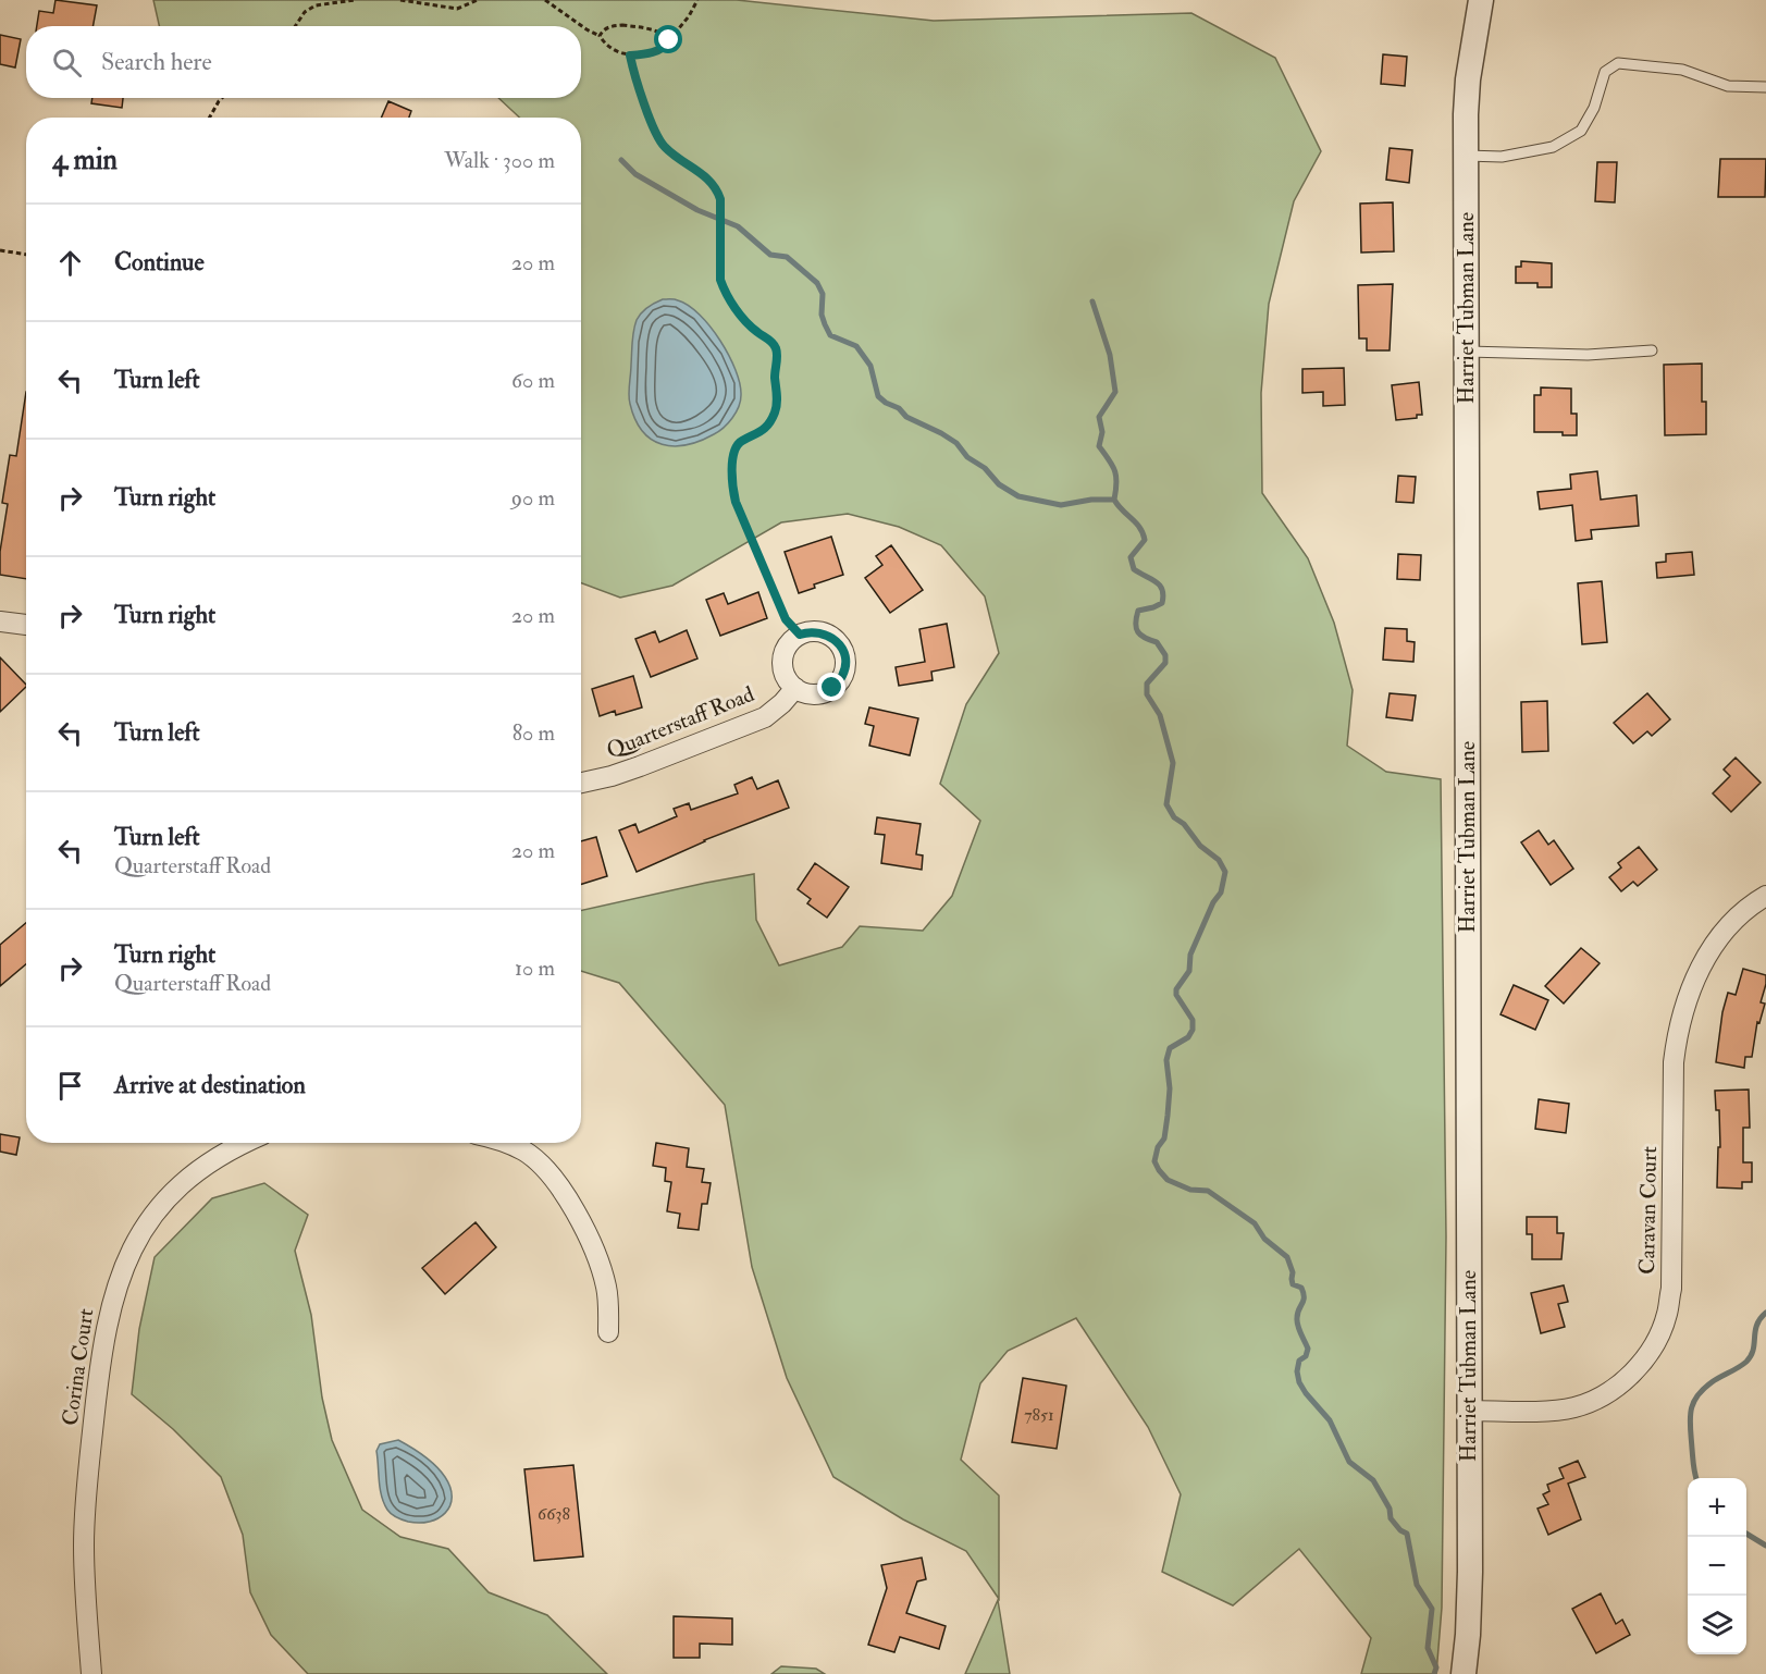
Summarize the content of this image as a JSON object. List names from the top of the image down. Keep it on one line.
{"streets":{"street":["Harriet Tubman Lane","Quarterstaff Road","Caravan Court","Corina Court"]},"crossings":[["Harriet Tubman Lane","Caravan Court"]],"house_numbers":["7851","6638"],"page":{"search":"Search here","heading":["4 min","Walk · 300 m"],"list":[["Continue","20 m"],["Turn left","60 m"],["Turn right","90 m"],["Turn right","20 m"],["Turn left","80 m"],["Turn left","Quarterstaff Road","20 m"],["Turn right","Quarterstaff Road","10 m"],"Arrive at destination"],"map_buttons":["+","−"]}}
